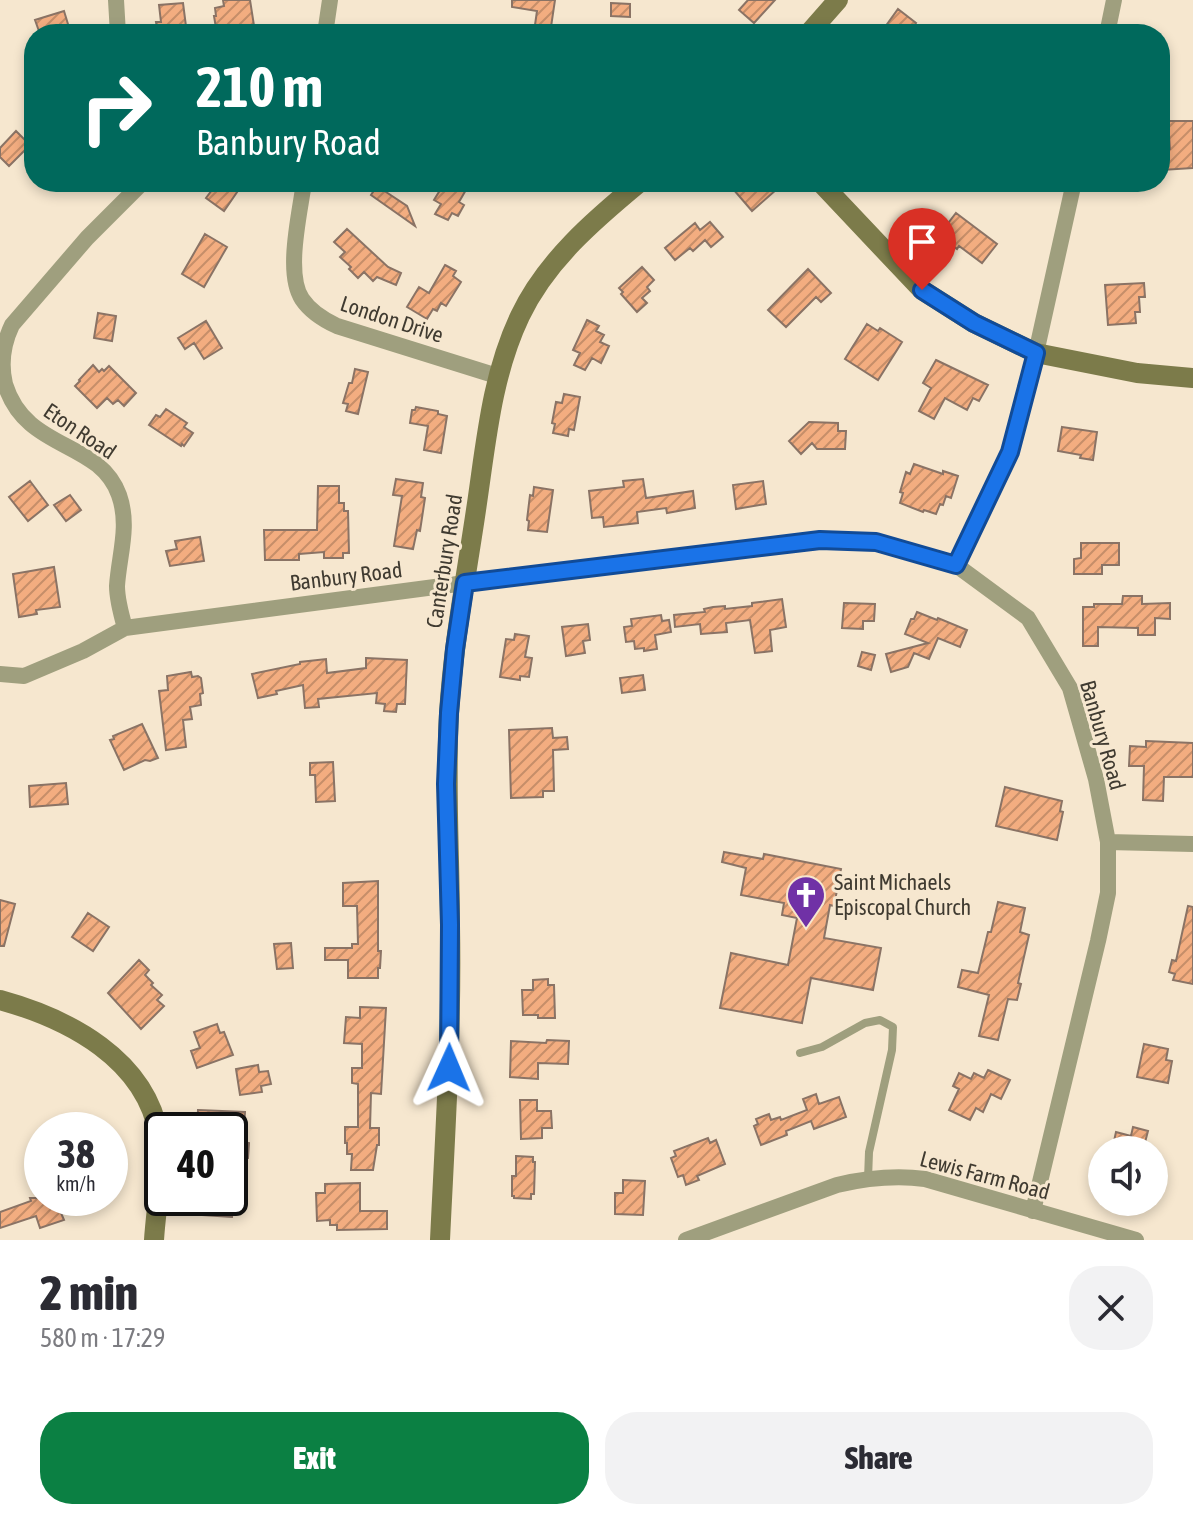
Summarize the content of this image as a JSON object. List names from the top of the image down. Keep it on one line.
{"streets":{"street":["London Drive","Eton Road","Canterbury Road","Banbury Road","Lewis Farm Road"]},"crossings":[["London Drive","Canterbury Road"],["Eton Road","Banbury Road"],["Canterbury Road","Banbury Road"],["Banbury Road","Lewis Farm Road"]],"places":{"church":["Saint Michaels Episcopal Church"]},"page":{"turn":["210 m","Banbury Road"],"speed":"38 km/h","limit":"40","heading":["2 min","580 m · 17:29"],"buttons":["Exit","Share"]}}
